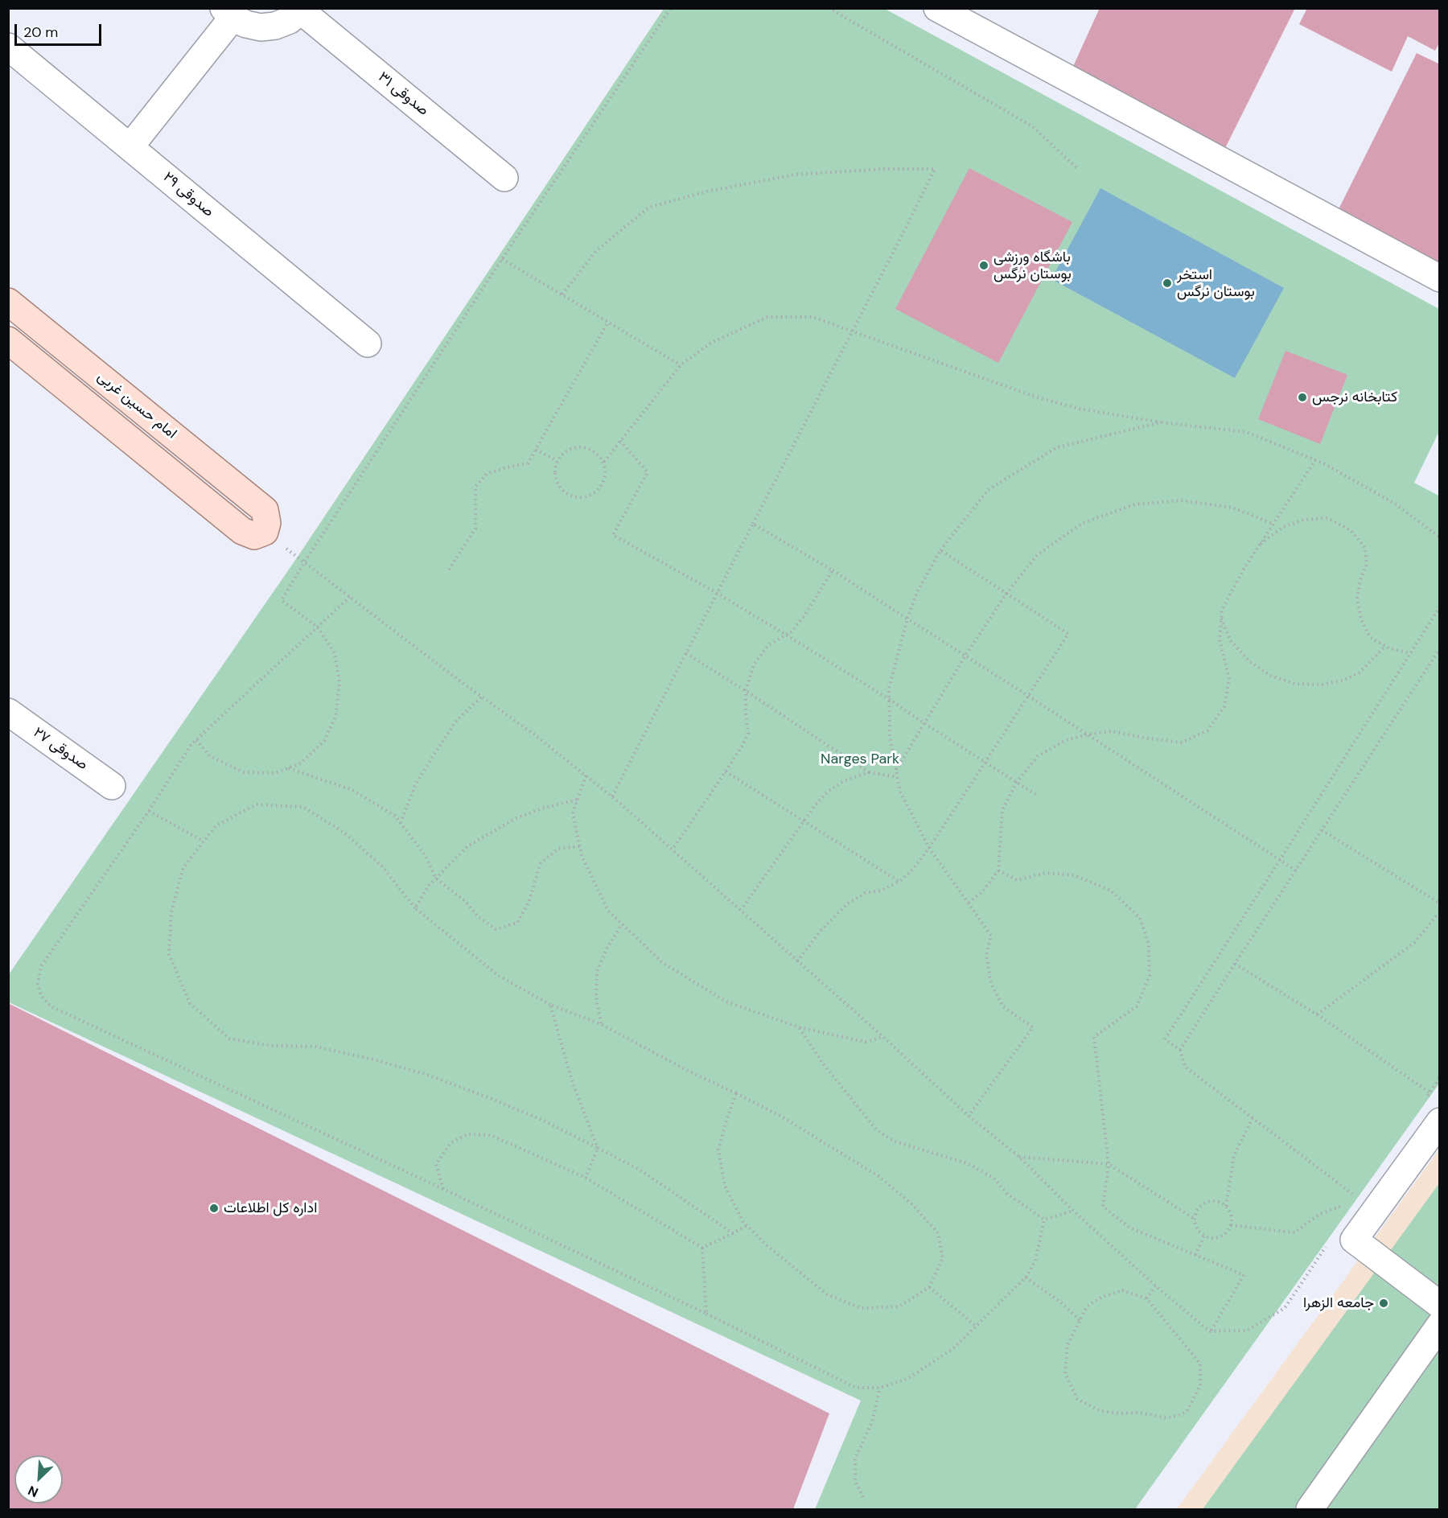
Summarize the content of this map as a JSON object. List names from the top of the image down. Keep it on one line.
{"streets":{"main road":["امام حسین غربی"],"street":["صدوقی ۳۱","صدوقی ۲۹","صدوقی ۲۷"]},"parks":["Narges Park"],"places":["باشگاه ورزشی بوستان نرگس","استخر بوستان نرگس","کتابخانه نرجس","اداره کل اطلاعات","جامعه الزهرا"],"scale_bar":"20 m","north":"bottom left"}
